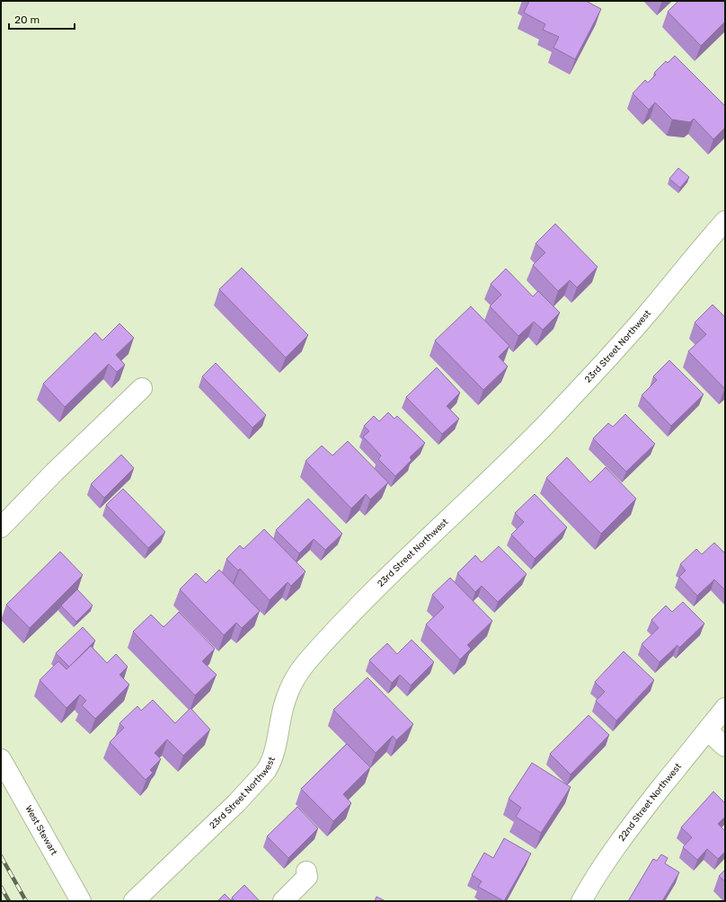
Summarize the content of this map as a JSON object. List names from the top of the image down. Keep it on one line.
{"streets":{"street":["23rd Street Northwest","22nd Street Northwest","West Stewart"]},"scale_bar":"20 m"}
